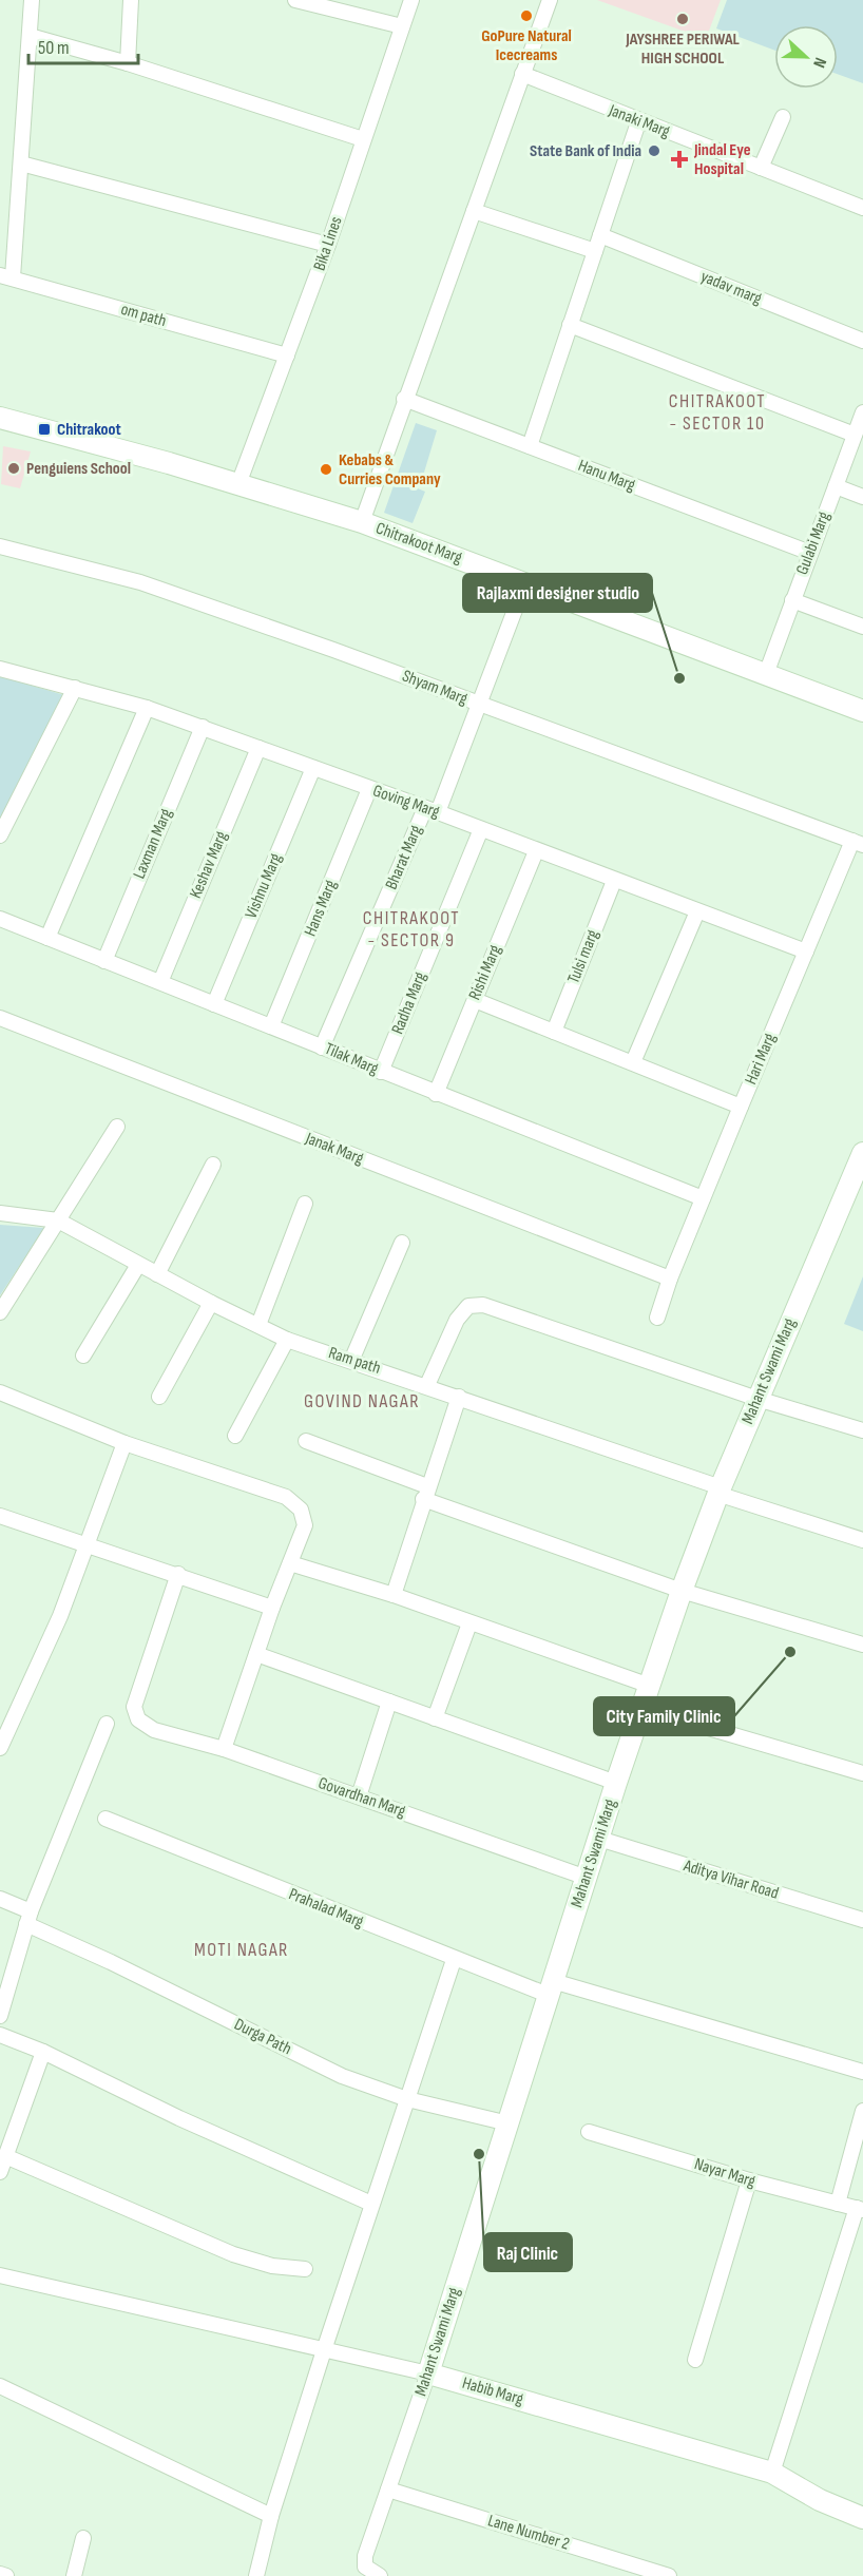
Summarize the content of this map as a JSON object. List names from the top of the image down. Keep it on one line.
{"streets":{"street":["Janaki Marg","Bika Lines","yadav marg","om path","Hanu Marg","Chitrakoot Marg","Gulabi Marg","Shyam Marg","Goving Marg","Laxman Marg","Bharat Marg","Keshav Marg","Vishnu Marg","Hans Marg","Tulsi marg","Rishi Marg","Radha Marg","Tilak Marg","Hari Marg","Janak Marg","Ram path","Mahant Swami Marg","Govardhan Marg","Aditya Vihar Road","Prahalad Marg","Durga Path","Nayar Marg","Habib Marg","Lane Number 2"]},"crossings":[["Bika Lines","om path"],["Bika Lines","Chitrakoot Marg"],["Hanu Marg","Gulabi Marg"],["Chitrakoot Marg","Gulabi Marg"],["Chitrakoot Marg","Bharat Marg"],["Shyam Marg","Bharat Marg"],["Shyam Marg","Hari Marg"],["Goving Marg","Laxman Marg"],["Goving Marg","Bharat Marg"],["Goving Marg","Keshav Marg"],["Goving Marg","Vishnu Marg"],["Goving Marg","Hans Marg"],["Goving Marg","Tulsi marg"],["Goving Marg","Rishi Marg"],["Goving Marg","Radha Marg"],["Goving Marg","Hari Marg"],["Laxman Marg","Tilak Marg"],["Bharat Marg","Tilak Marg"],["Keshav Marg","Tilak Marg"],["Vishnu Marg","Tilak Marg"],["Hans Marg","Tilak Marg"],["Rishi Marg","Tilak Marg"],["Radha Marg","Tilak Marg"],["Tilak Marg","Hari Marg"],["Hari Marg","Janak Marg"],["Ram path","Mahant Swami Marg"],["Mahant Swami Marg","Govardhan Marg"],["Mahant Swami Marg","Aditya Vihar Road"],["Mahant Swami Marg","Prahalad Marg"],["Mahant Swami Marg","Durga Path"],["Mahant Swami Marg","Habib Marg"],["Mahant Swami Marg","Lane Number 2"]],"districts":["CHITRAKOOT - SECTOR 10","CHITRAKOOT - SECTOR 9","GOVIND NAGAR","MOTI NAGAR"],"places":{"other":["GoPure Natural Icecreams","JAYSHREE PERIWAL HIGH SCHOOL","State Bank of India","Penguiens School","Kebabs & Curries Company","Rajlaxmi designer studio","City Family Clinic","Raj Clinic"],"health":["Jindal Eye Hospital"],"transit":["Chitrakoot"]},"scale_bar":"50 m","north":"right"}
